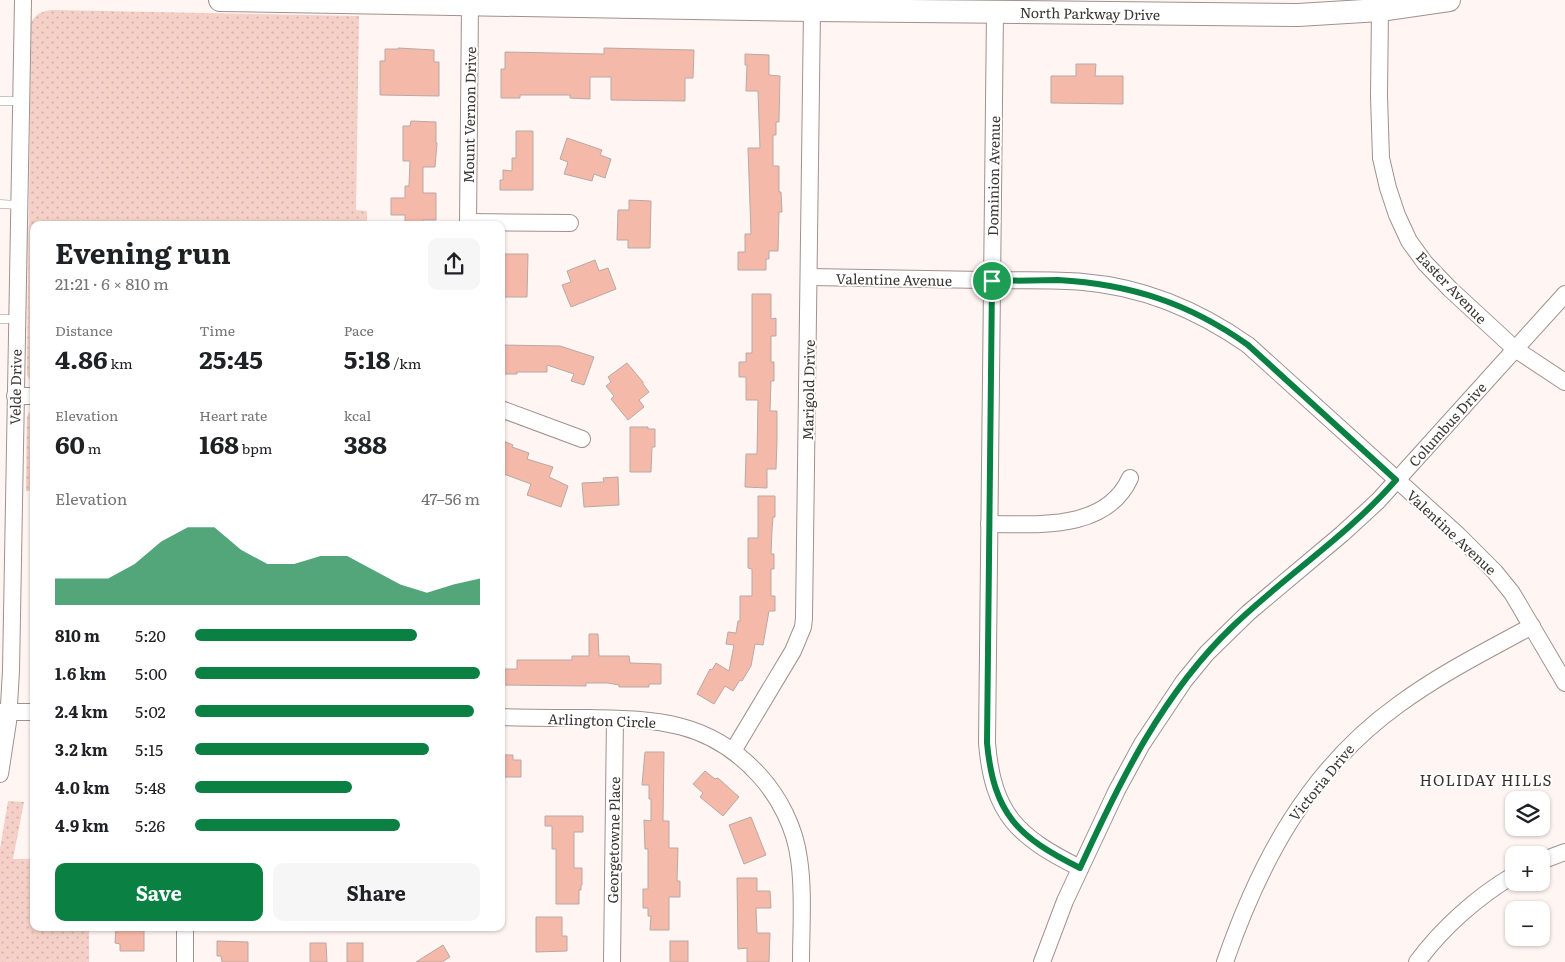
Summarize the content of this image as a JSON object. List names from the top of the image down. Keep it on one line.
{"streets":{"main road":["North Parkway Drive"],"street":["Mount Vernon Drive","Dominion Avenue","Valentine Avenue","Easter Avenue","Velde Drive","Marigold Drive","Columbus Drive","Arlington Circle","Victoria Drive","Georgetowne Place"]},"crossings":[["North Parkway Drive","Mount Vernon Drive"],["North Parkway Drive","Dominion Avenue"],["North Parkway Drive","Easter Avenue"],["North Parkway Drive","Marigold Drive"],["Dominion Avenue","Valentine Avenue"],["Dominion Avenue","Columbus Drive"],["Valentine Avenue","Marigold Drive"],["Valentine Avenue","Columbus Drive"],["Valentine Avenue","Victoria Drive"],["Easter Avenue","Columbus Drive"],["Marigold Drive","Arlington Circle"],["Arlington Circle","Georgetowne Place"]],"districts":["HOLIDAY HILLS"],"page":{"heading":["Evening run","21:21 · 6 × 810 m"],"stats":[["Distance","4.86 km"],["Time","25:45"],["Pace","5:18 /km"],["Elevation","60 m"],["Heart rate","168 bpm"],["kcal","388"]],"chart":["Elevation","47–56 m"],"list":[{"name":"810 m","note":"5:20"},{"name":"1.6 km","note":"5:00"},{"name":"2.4 km","note":"5:02"},{"name":"3.2 km","note":"5:15"},{"name":"4.0 km","note":"5:48"},{"name":"4.9 km","note":"5:26"}],"map_buttons":["+","−"],"buttons":["Save","Share"]}}
